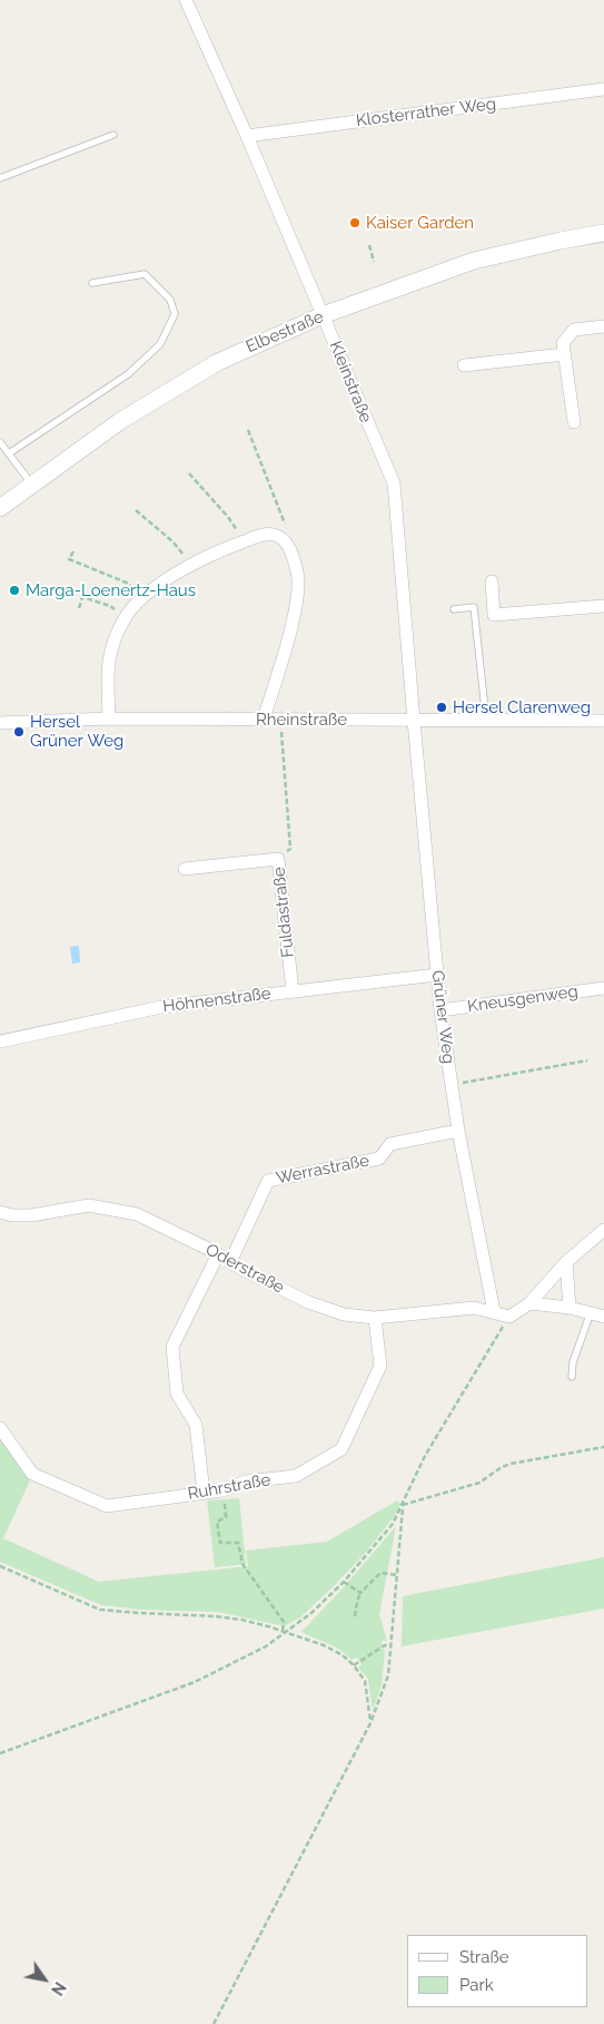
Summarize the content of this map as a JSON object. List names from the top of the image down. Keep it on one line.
{"streets":{"main road":["Elbestraße"],"street":["Klosterrather Weg","Kleinstraße","Rheinstraße","Fuldastraße","Kneusgenweg","Höhnenstraße","Grüner Weg","Werrastraße","Oderstraße","Ruhrstraße"]},"crossings":[["Klosterrather Weg","Kleinstraße"],["Elbestraße","Kleinstraße"],["Kleinstraße","Rheinstraße"],["Kleinstraße","Grüner Weg"],["Rheinstraße","Grüner Weg"],["Fuldastraße","Höhnenstraße"],["Kneusgenweg","Grüner Weg"],["Höhnenstraße","Grüner Weg"],["Grüner Weg","Werrastraße"],["Grüner Weg","Oderstraße"],["Werrastraße","Oderstraße"],["Oderstraße","Ruhrstraße"]],"places":["Kaiser Garden","Marga-Loenertz-Haus","Hersel Clarenweg","Hersel Grüner Weg"],"legend":["Straße","Park"],"north":"bottom right"}
